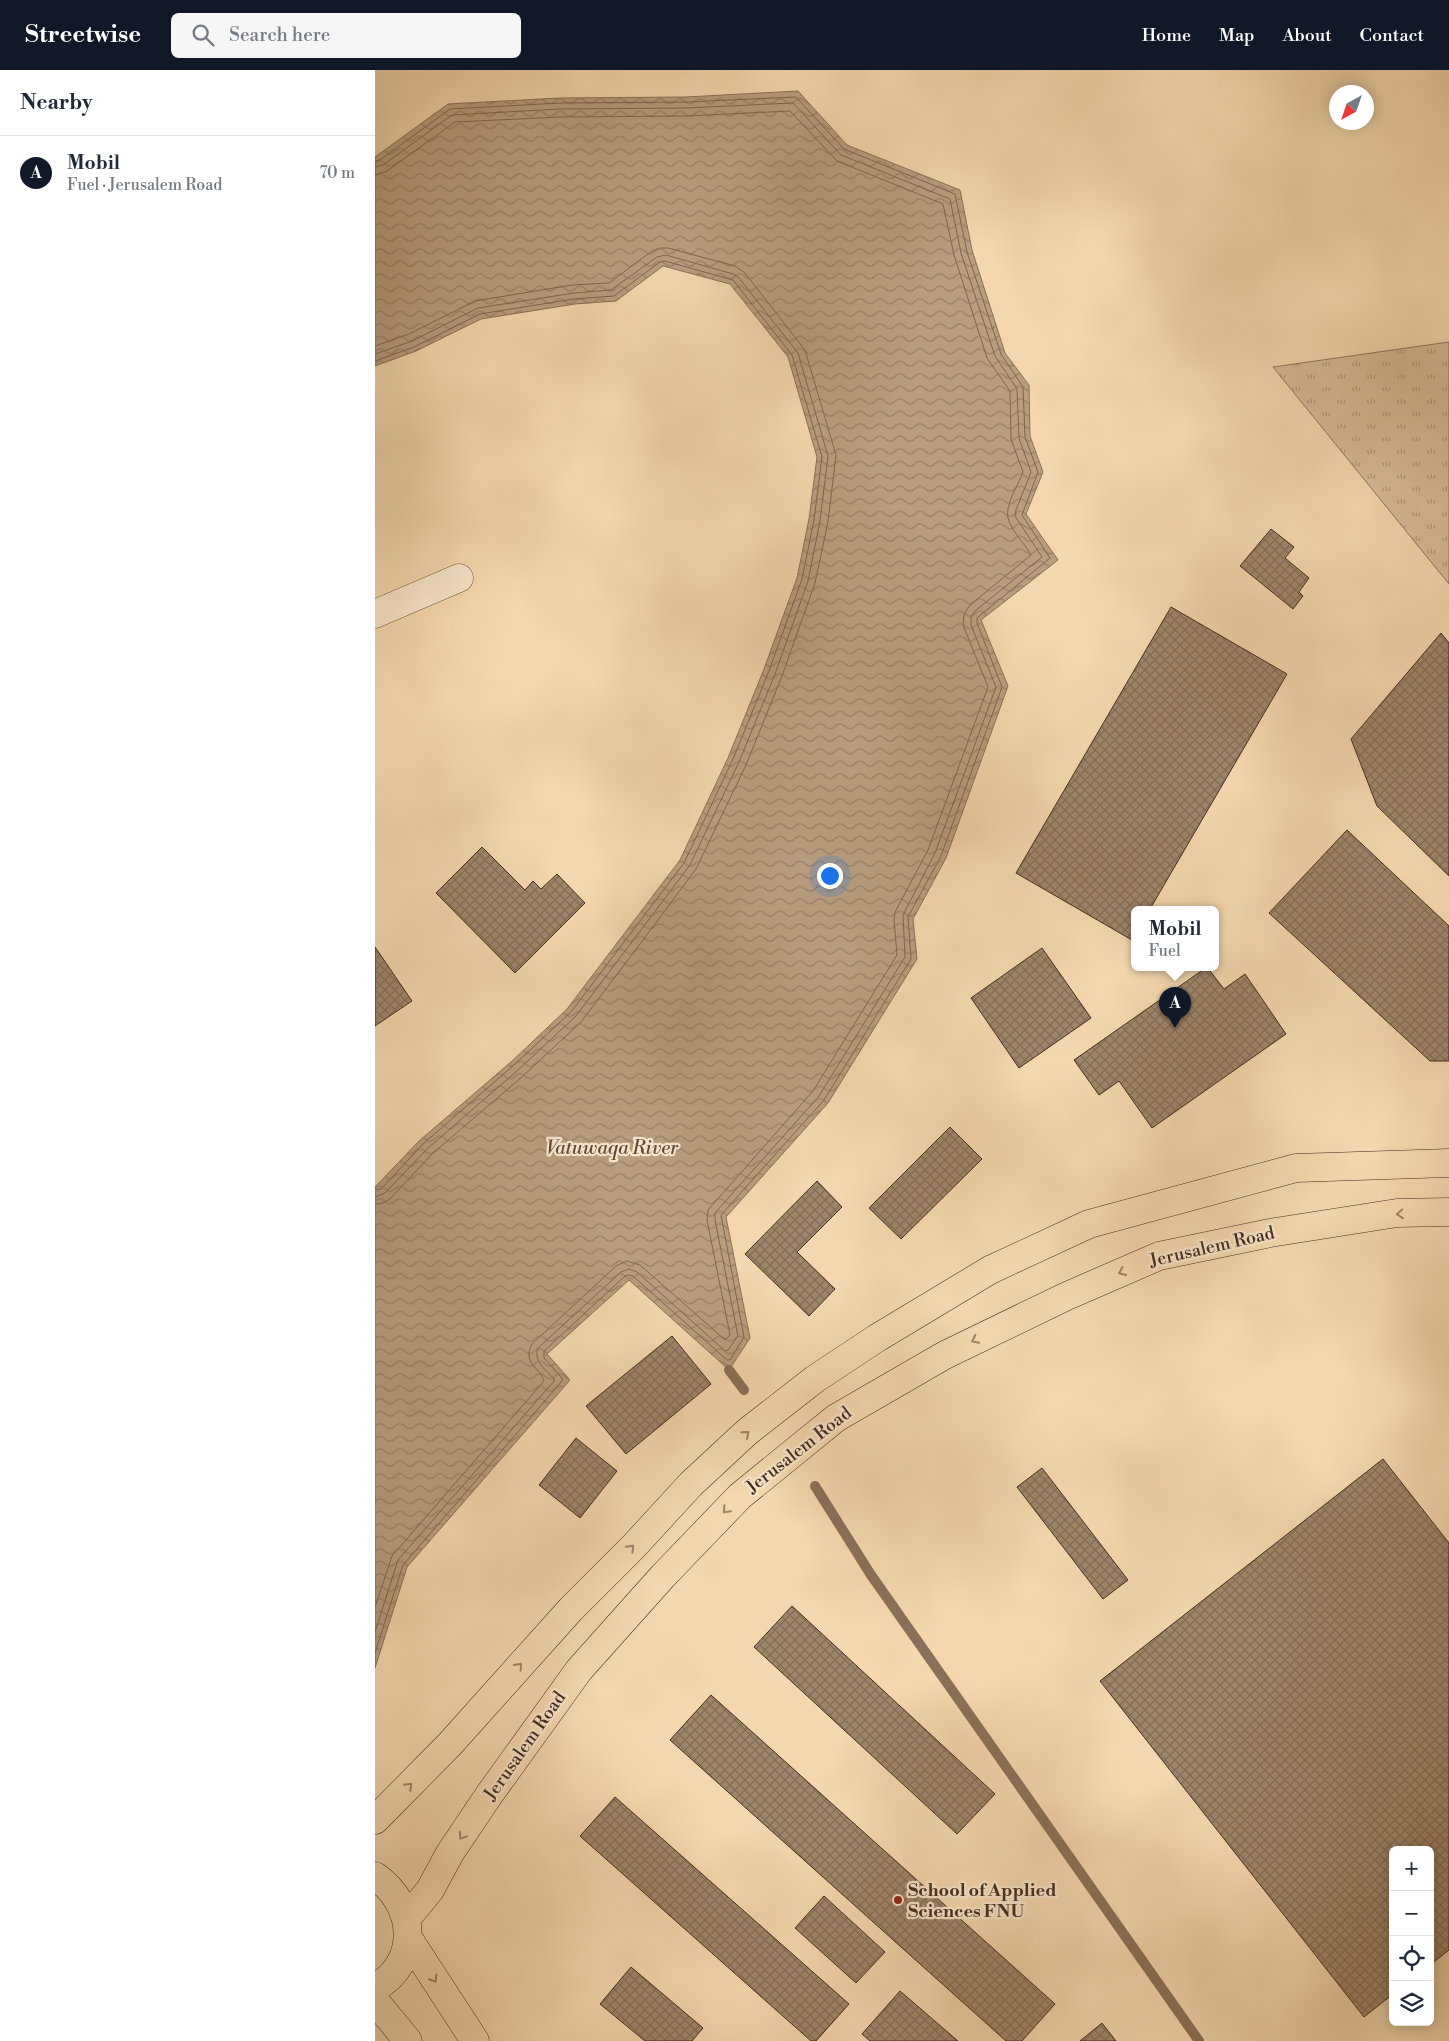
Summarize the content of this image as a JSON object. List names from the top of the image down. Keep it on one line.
{"streets":{"main road":["Jerusalem Road"]},"water":["Vatuwaqa River"],"places":["School of Applied Sciences FNU"],"north":"bottom left","page":{"header":"Streetwise","search":"Search here","nav":["Home","Map","About","Contact"],"heading":"Nearby","list":[{"mark":"A","name":"Mobil","note":"Fuel · Jerusalem Road","value":"70 m"}],"popup":["Mobil","Fuel"],"pins":"A","map_buttons":["+","−"]}}
